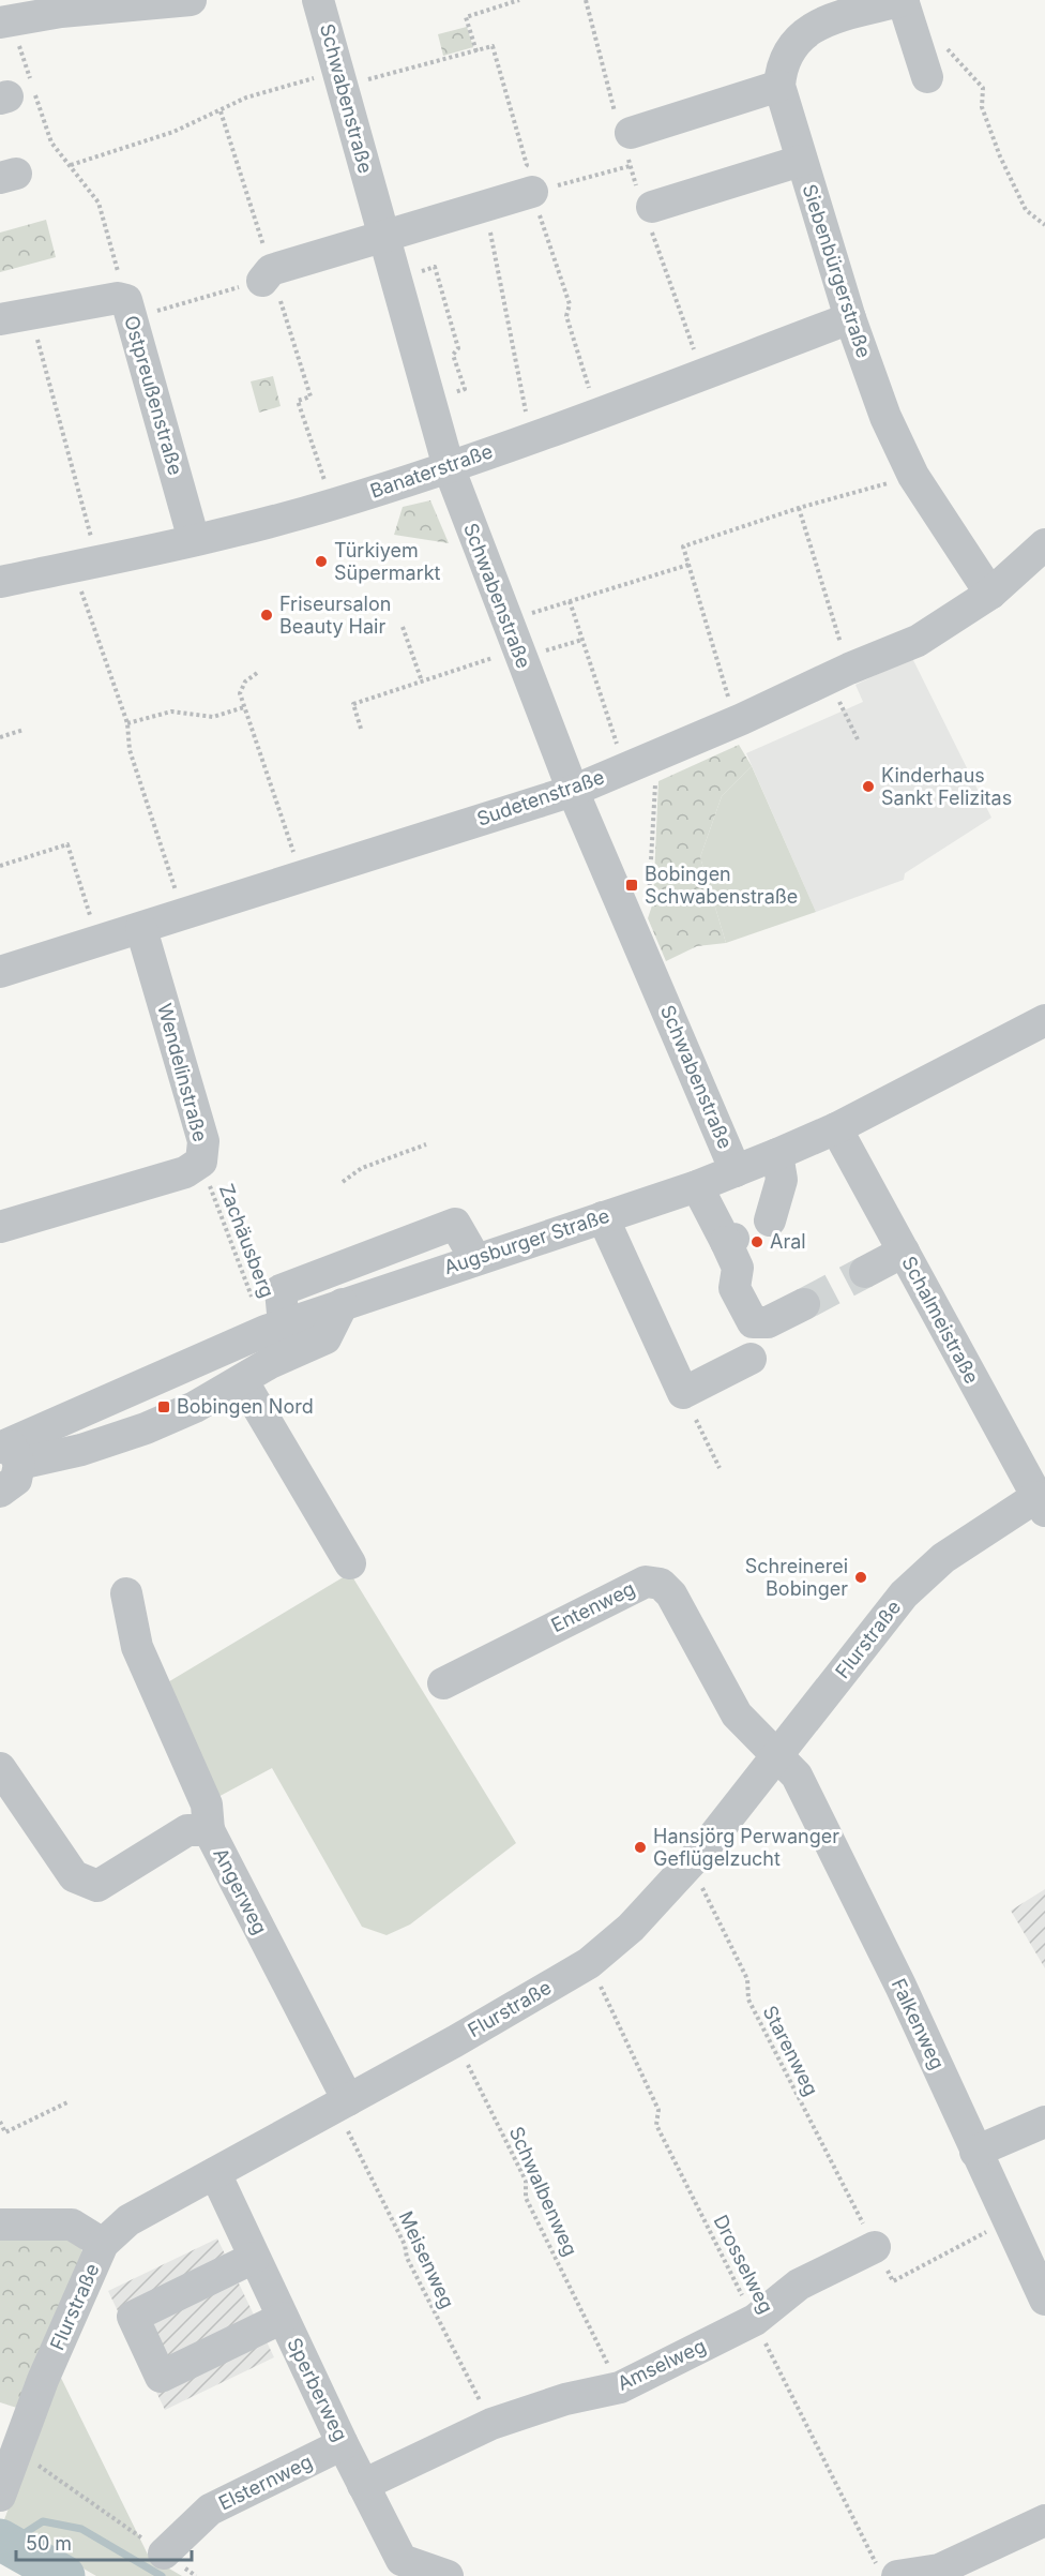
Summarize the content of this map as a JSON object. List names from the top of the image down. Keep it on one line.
{"streets":{"street":["Schwabenstraße","Siebenbürgerstraße","Ostpreußenstraße","Banaterstraße","Sudetenstraße","Wendelinstraße","Augsburger Straße","Schalmeistraße","Entenweg","Flurstraße","Angerweg","Falkenweg","Amselweg","Sperberweg","Elsternweg"],"path":["Zachäusberg","Starenweg","Schwalbenweg","Meisenweg","Drosselweg"]},"crossings":[["Schwabenstraße","Banaterstraße"],["Schwabenstraße","Sudetenstraße"],["Schwabenstraße","Augsburger Straße"],["Siebenbürgerstraße","Banaterstraße"],["Siebenbürgerstraße","Sudetenstraße"],["Ostpreußenstraße","Banaterstraße"],["Sudetenstraße","Wendelinstraße"],["Wendelinstraße","Zachäusberg"],["Zachäusberg","Augsburger Straße"],["Augsburger Straße","Schalmeistraße"],["Schalmeistraße","Flurstraße"],["Entenweg","Flurstraße"],["Entenweg","Falkenweg"],["Flurstraße","Angerweg"],["Flurstraße","Falkenweg"],["Flurstraße","Starenweg"],["Flurstraße","Schwalbenweg"],["Flurstraße","Meisenweg"],["Flurstraße","Drosselweg"],["Flurstraße","Sperberweg"],["Angerweg","Meisenweg"],["Falkenweg","Starenweg"],["Starenweg","Amselweg"],["Schwalbenweg","Amselweg"],["Meisenweg","Amselweg"],["Drosselweg","Amselweg"],["Amselweg","Sperberweg"],["Sperberweg","Elsternweg"]],"places":{"other":["Türkiyem Süpermarkt","Friseursalon Beauty Hair","Kinderhaus Sankt Felizitas","Aral","Schreinerei Bobinger","Hansjörg Perwanger Geflügelzucht"],"transit":["Bobingen Schwabenstraße","Bobingen Nord"]},"scale_bar":"50 m"}
